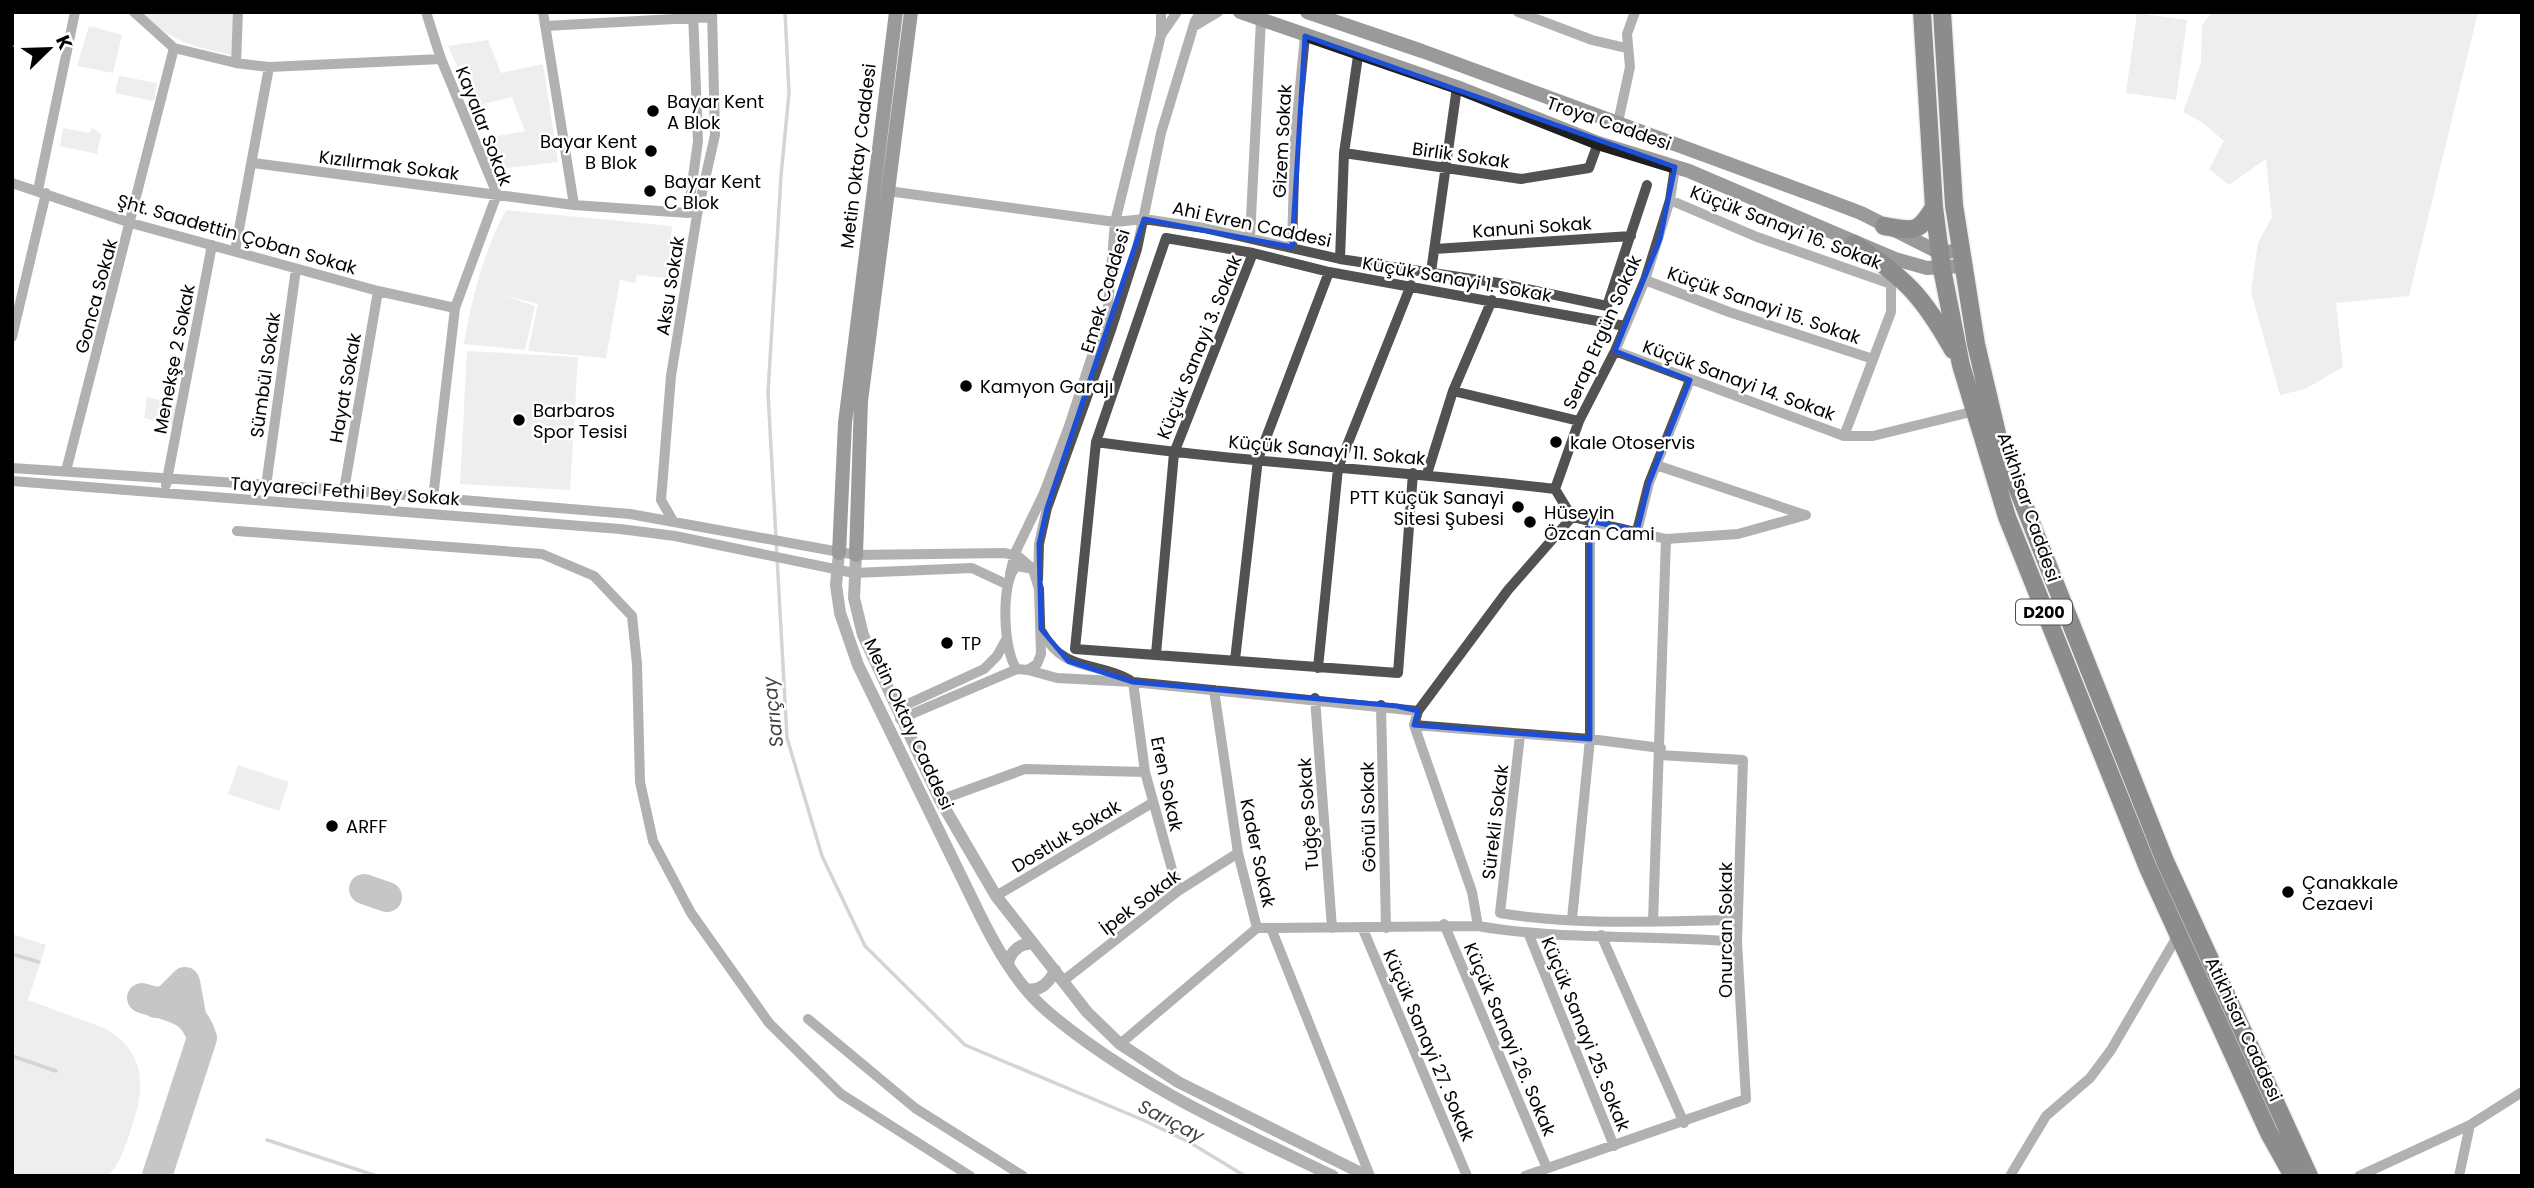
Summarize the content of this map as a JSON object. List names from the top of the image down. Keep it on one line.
{"streets":{"highway":["Atikhisar Caddesi","D200"],"main road":["Troya Caddesi","Metin Oktay Caddesi"],"street":["Kayalar Sokak","Gizem Sokak","Birlik Sokak","Kızılırmak Sokak","Ahi Evren Caddesi","Kanuni Sokak","Küçük Sanayi 16. Sokak","Şht. Saadettin Çoban Sokak","Küçük Sanayi 1. Sokak","Aksu Sokak","Emek Caddesi","Gonca Sokak","Küçük Sanayi 15. Sokak","Serap Ergün Sokak","Küçük Sanayi 3. Sokak","Menekşe 2 Sokak","Sümbül Sokak","Küçük Sanayi 14. Sokak","Hayat Sokak","Küçük Sanayi 11. Sokak","Tayyareci Fethi Bey Sokak","Eren Sokak","Tuğçe Sokak","Gönül Sokak","Sürekli Sokak","Dostluk Sokak","Kader Sokak","İpek Sokak","Onurcan Sokak","Küçük Sanayi 25. Sokak","Küçük Sanayi 26. Sokak","Küçük Sanayi 27. Sokak"]},"crossings":[["Troya Caddesi","Gizem Sokak"],["Troya Caddesi","Birlik Sokak"],["Troya Caddesi","Serap Ergün Sokak"],["Troya Caddesi","Atikhisar Caddesi"],["Kayalar Sokak","Kızılırmak Sokak"],["Kayalar Sokak","Şht. Saadettin Çoban Sokak"],["Kayalar Sokak","Tayyareci Fethi Bey Sokak"],["Gizem Sokak","Ahi Evren Caddesi"],["Metin Oktay Caddesi","Ahi Evren Caddesi"],["Metin Oktay Caddesi","Tayyareci Fethi Bey Sokak"],["Metin Oktay Caddesi","Dostluk Sokak"],["Metin Oktay Caddesi","Kader Sokak"],["Metin Oktay Caddesi","İpek Sokak"],["Kızılırmak Sokak","Aksu Sokak"],["Ahi Evren Caddesi","Kanuni Sokak"],["Ahi Evren Caddesi","Emek Caddesi"],["Küçük Sanayi 16. Sokak","Küçük Sanayi 15. Sokak"],["Küçük Sanayi 16. Sokak","Serap Ergün Sokak"],["Şht. Saadettin Çoban Sokak","Gonca Sokak"],["Şht. Saadettin Çoban Sokak","Menekşe 2 Sokak"],["Şht. Saadettin Çoban Sokak","Sümbül Sokak"],["Şht. Saadettin Çoban Sokak","Hayat Sokak"],["Küçük Sanayi 1. Sokak","Serap Ergün Sokak"],["Küçük Sanayi 1. Sokak","Küçük Sanayi 3. Sokak"],["Küçük Sanayi 1. Sokak","Küçük Sanayi 11. Sokak"],["Aksu Sokak","Tayyareci Fethi Bey Sokak"],["Emek Caddesi","Tayyareci Fethi Bey Sokak"],["Gonca Sokak","Tayyareci Fethi Bey Sokak"],["Küçük Sanayi 15. Sokak","Serap Ergün Sokak"],["Serap Ergün Sokak","Küçük Sanayi 14. Sokak"],["Serap Ergün Sokak","Küçük Sanayi 11. Sokak"],["Küçük Sanayi 3. Sokak","Küçük Sanayi 11. Sokak"],["Menekşe 2 Sokak","Tayyareci Fethi Bey Sokak"],["Sümbül Sokak","Tayyareci Fethi Bey Sokak"],["Küçük Sanayi 14. Sokak","Atikhisar Caddesi"],["Hayat Sokak","Tayyareci Fethi Bey Sokak"],["Eren Sokak","Dostluk Sokak"],["Eren Sokak","İpek Sokak"],["Kader Sokak","İpek Sokak"]],"water":["Sarıçay"],"places":["Bayar Kent A Blok","Bayar Kent B Blok","Bayar Kent C Blok","Kamyon Garajı","Barbaros Spor Tesisi","kale Otoservis","PTT Küçük Sanayi Sitesi Şubesi","Hüseyin Özcan Cami","TP","ARFF","Çanakkale Cezaevi"],"north":"top right"}
